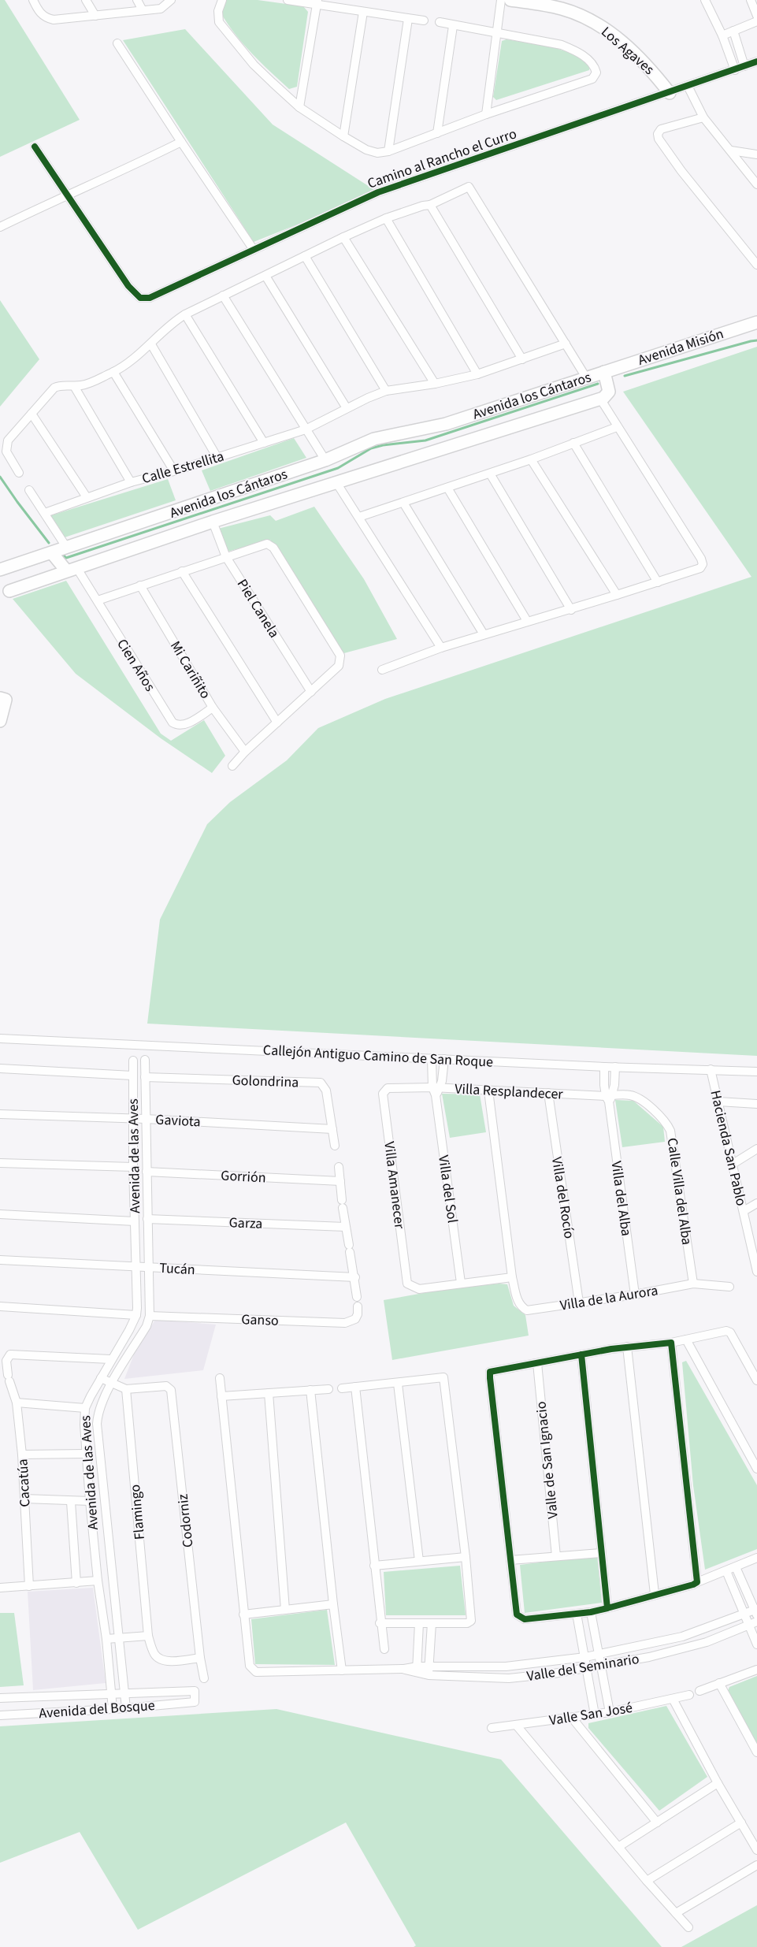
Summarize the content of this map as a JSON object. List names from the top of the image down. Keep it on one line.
{"streets":{"street":["Los Agaves","Camino al Rancho el Curro","Avenida Misión","Avenida los Cántaros","Calle Estrellita","Piel Canela","Cien Años","Mi Cariñito","Callejón Antiguo Camino de San Roque","Golondrina","Villa Resplandecer","Gaviota","Hacienda San Pablo","Avenida de las Aves","Gorrión","Villa Amanecer","Villa del Sol","Calle Villa del Alba","Villa del Rocío","Villa del Alba","Garza","Tucán","Villa de la Aurora","Ganso","Valle de San Ignacio","Cacatúa","Flamingo","Codorniz","Valle del Seminario","Avenida del Bosque","Valle San José"]},"crossings":[["Los Agaves","Camino al Rancho el Curro"],["Avenida Misión","Avenida los Cántaros"],["Avenida los Cántaros","Piel Canela"],["Avenida los Cántaros","Cien Años"],["Cien Años","Mi Cariñito"],["Callejón Antiguo Camino de San Roque","Hacienda San Pablo"],["Callejón Antiguo Camino de San Roque","Villa del Sol"],["Callejón Antiguo Camino de San Roque","Villa del Alba"],["Golondrina","Gaviota"],["Golondrina","Avenida de las Aves"],["Villa Resplandecer","Villa Amanecer"],["Villa Resplandecer","Villa del Sol"],["Villa Resplandecer","Calle Villa del Alba"],["Villa Resplandecer","Villa del Rocío"],["Villa Resplandecer","Villa del Alba"],["Villa Resplandecer","Villa de la Aurora"],["Gaviota","Avenida de las Aves"],["Avenida de las Aves","Gorrión"],["Avenida de las Aves","Garza"],["Avenida de las Aves","Tucán"],["Avenida de las Aves","Ganso"],["Avenida de las Aves","Cacatúa"],["Avenida de las Aves","Avenida del Bosque"],["Villa Amanecer","Villa del Sol"],["Calle Villa del Alba","Villa de la Aurora"],["Villa del Rocío","Villa de la Aurora"],["Villa del Alba","Villa de la Aurora"],["Flamingo","Codorniz"]]}
